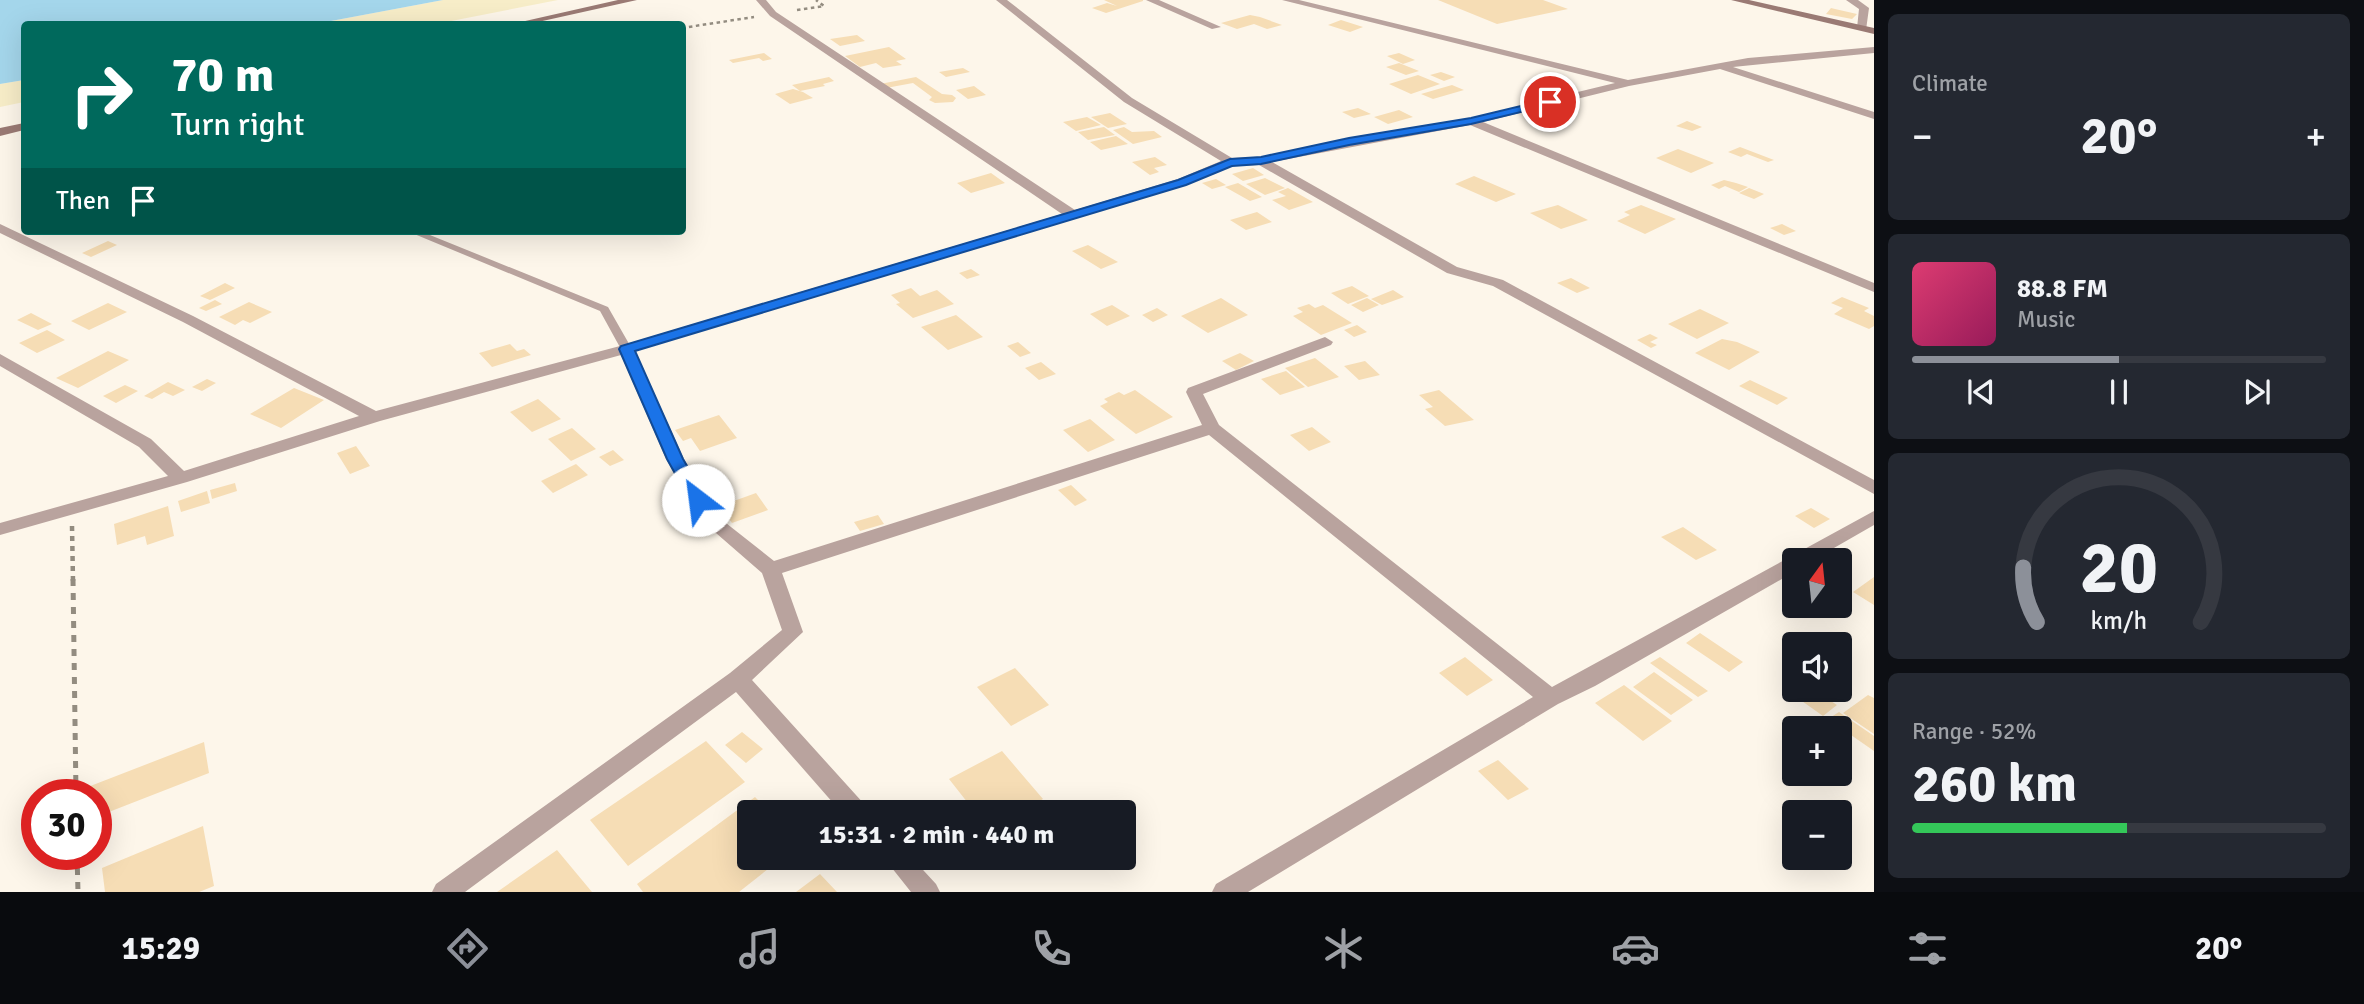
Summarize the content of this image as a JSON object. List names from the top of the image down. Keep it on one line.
{"north":"top","page":{"tile":["Climate",["Range · 52%","260 km"]],"turn":["70 m","Turn right"],"heat":["−","20°","+"],"then":"Then","song":["88.8 FM","Music"],"map_buttons":["+","−"],"limit":"30","trip":"15:31 · 2 min · 440 m","tabs":["15:29","20°"],"gauge":["20","km/h"]}}
